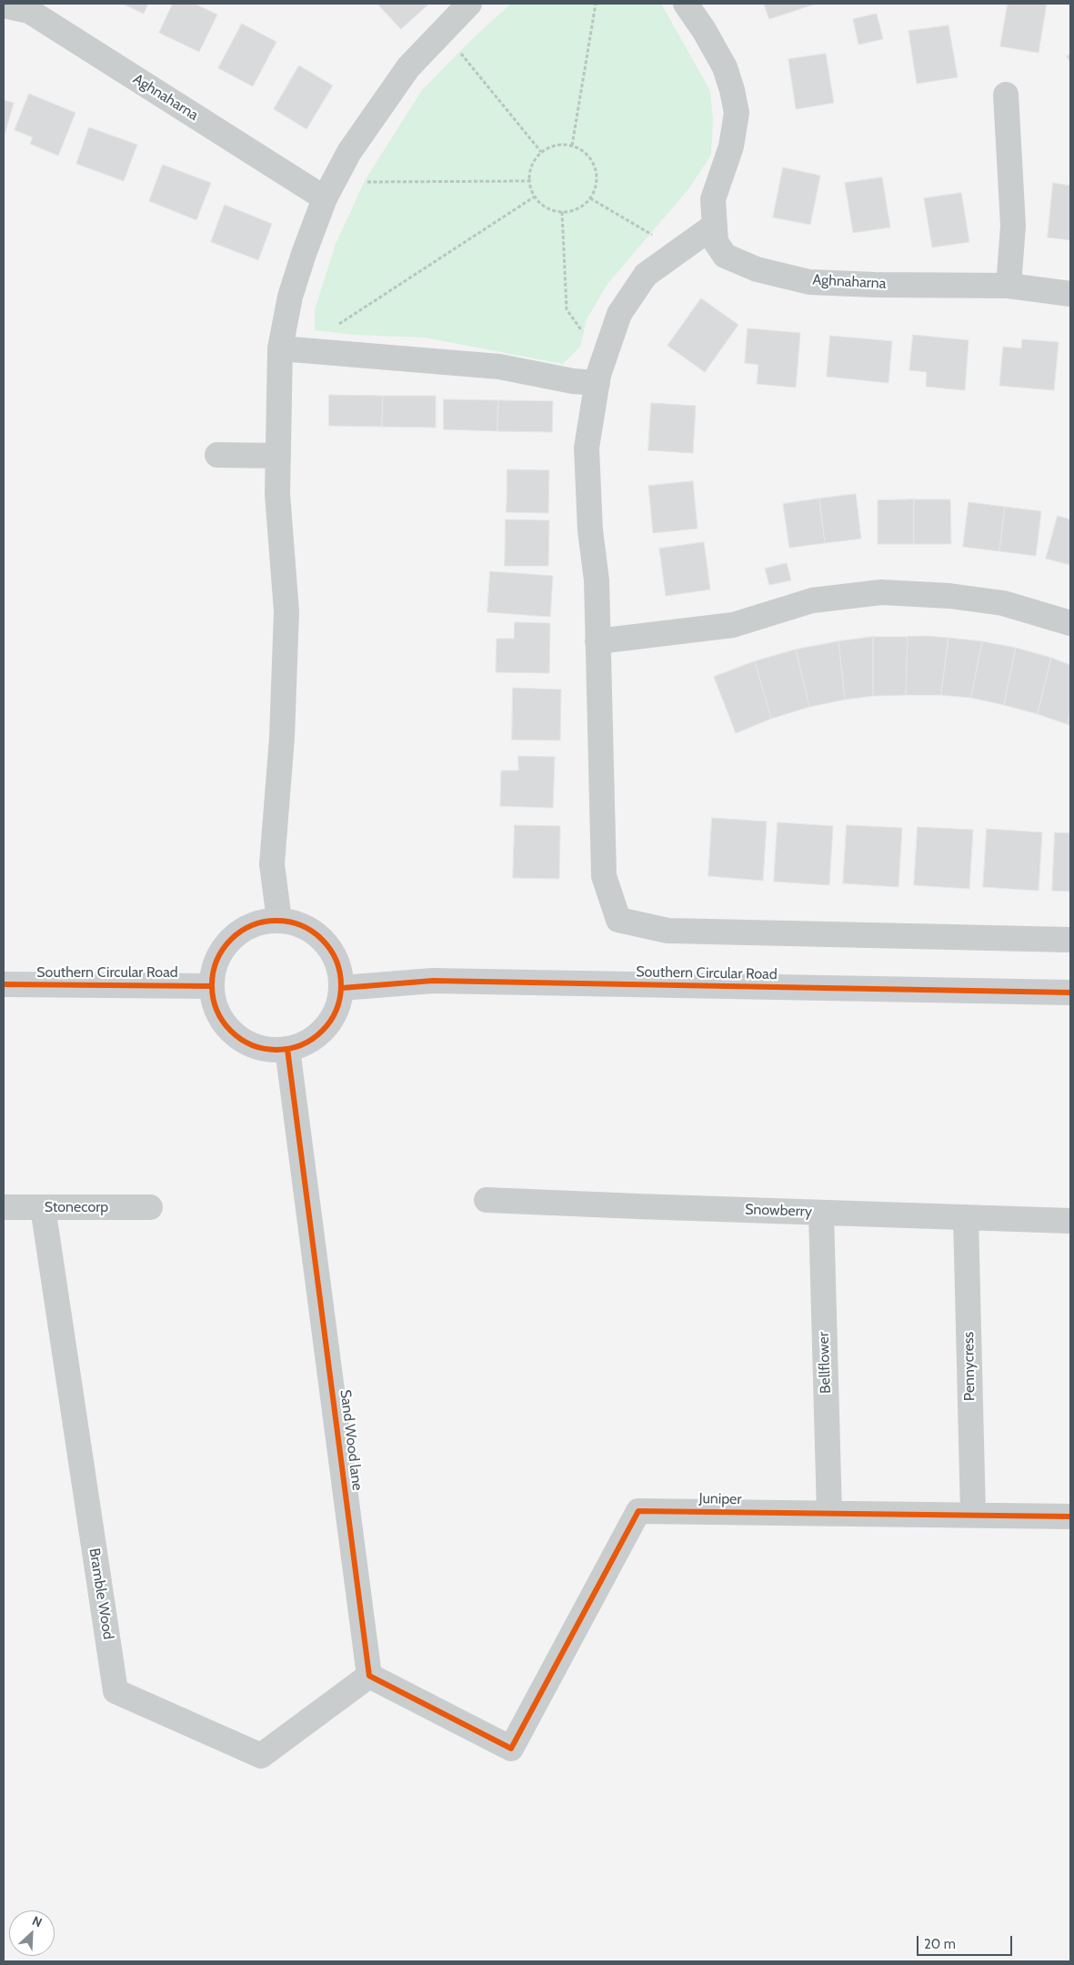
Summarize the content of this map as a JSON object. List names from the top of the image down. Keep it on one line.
{"streets":{"main road":["Southern Circular Road"],"street":["Aghnaharna","Stonecorp","Snowberry","Bellflower","Pennycress","Sand Wood lane","Juniper","Bramble Wood"]},"crossings":[["Southern Circular Road","Sand Wood lane"],["Stonecorp","Bramble Wood"],["Snowberry","Bellflower"],["Snowberry","Pennycress"],["Bellflower","Juniper"],["Pennycress","Juniper"],["Sand Wood lane","Juniper"],["Sand Wood lane","Bramble Wood"],["Juniper","Bramble Wood"]],"scale_bar":"20 m","north":"top right"}
